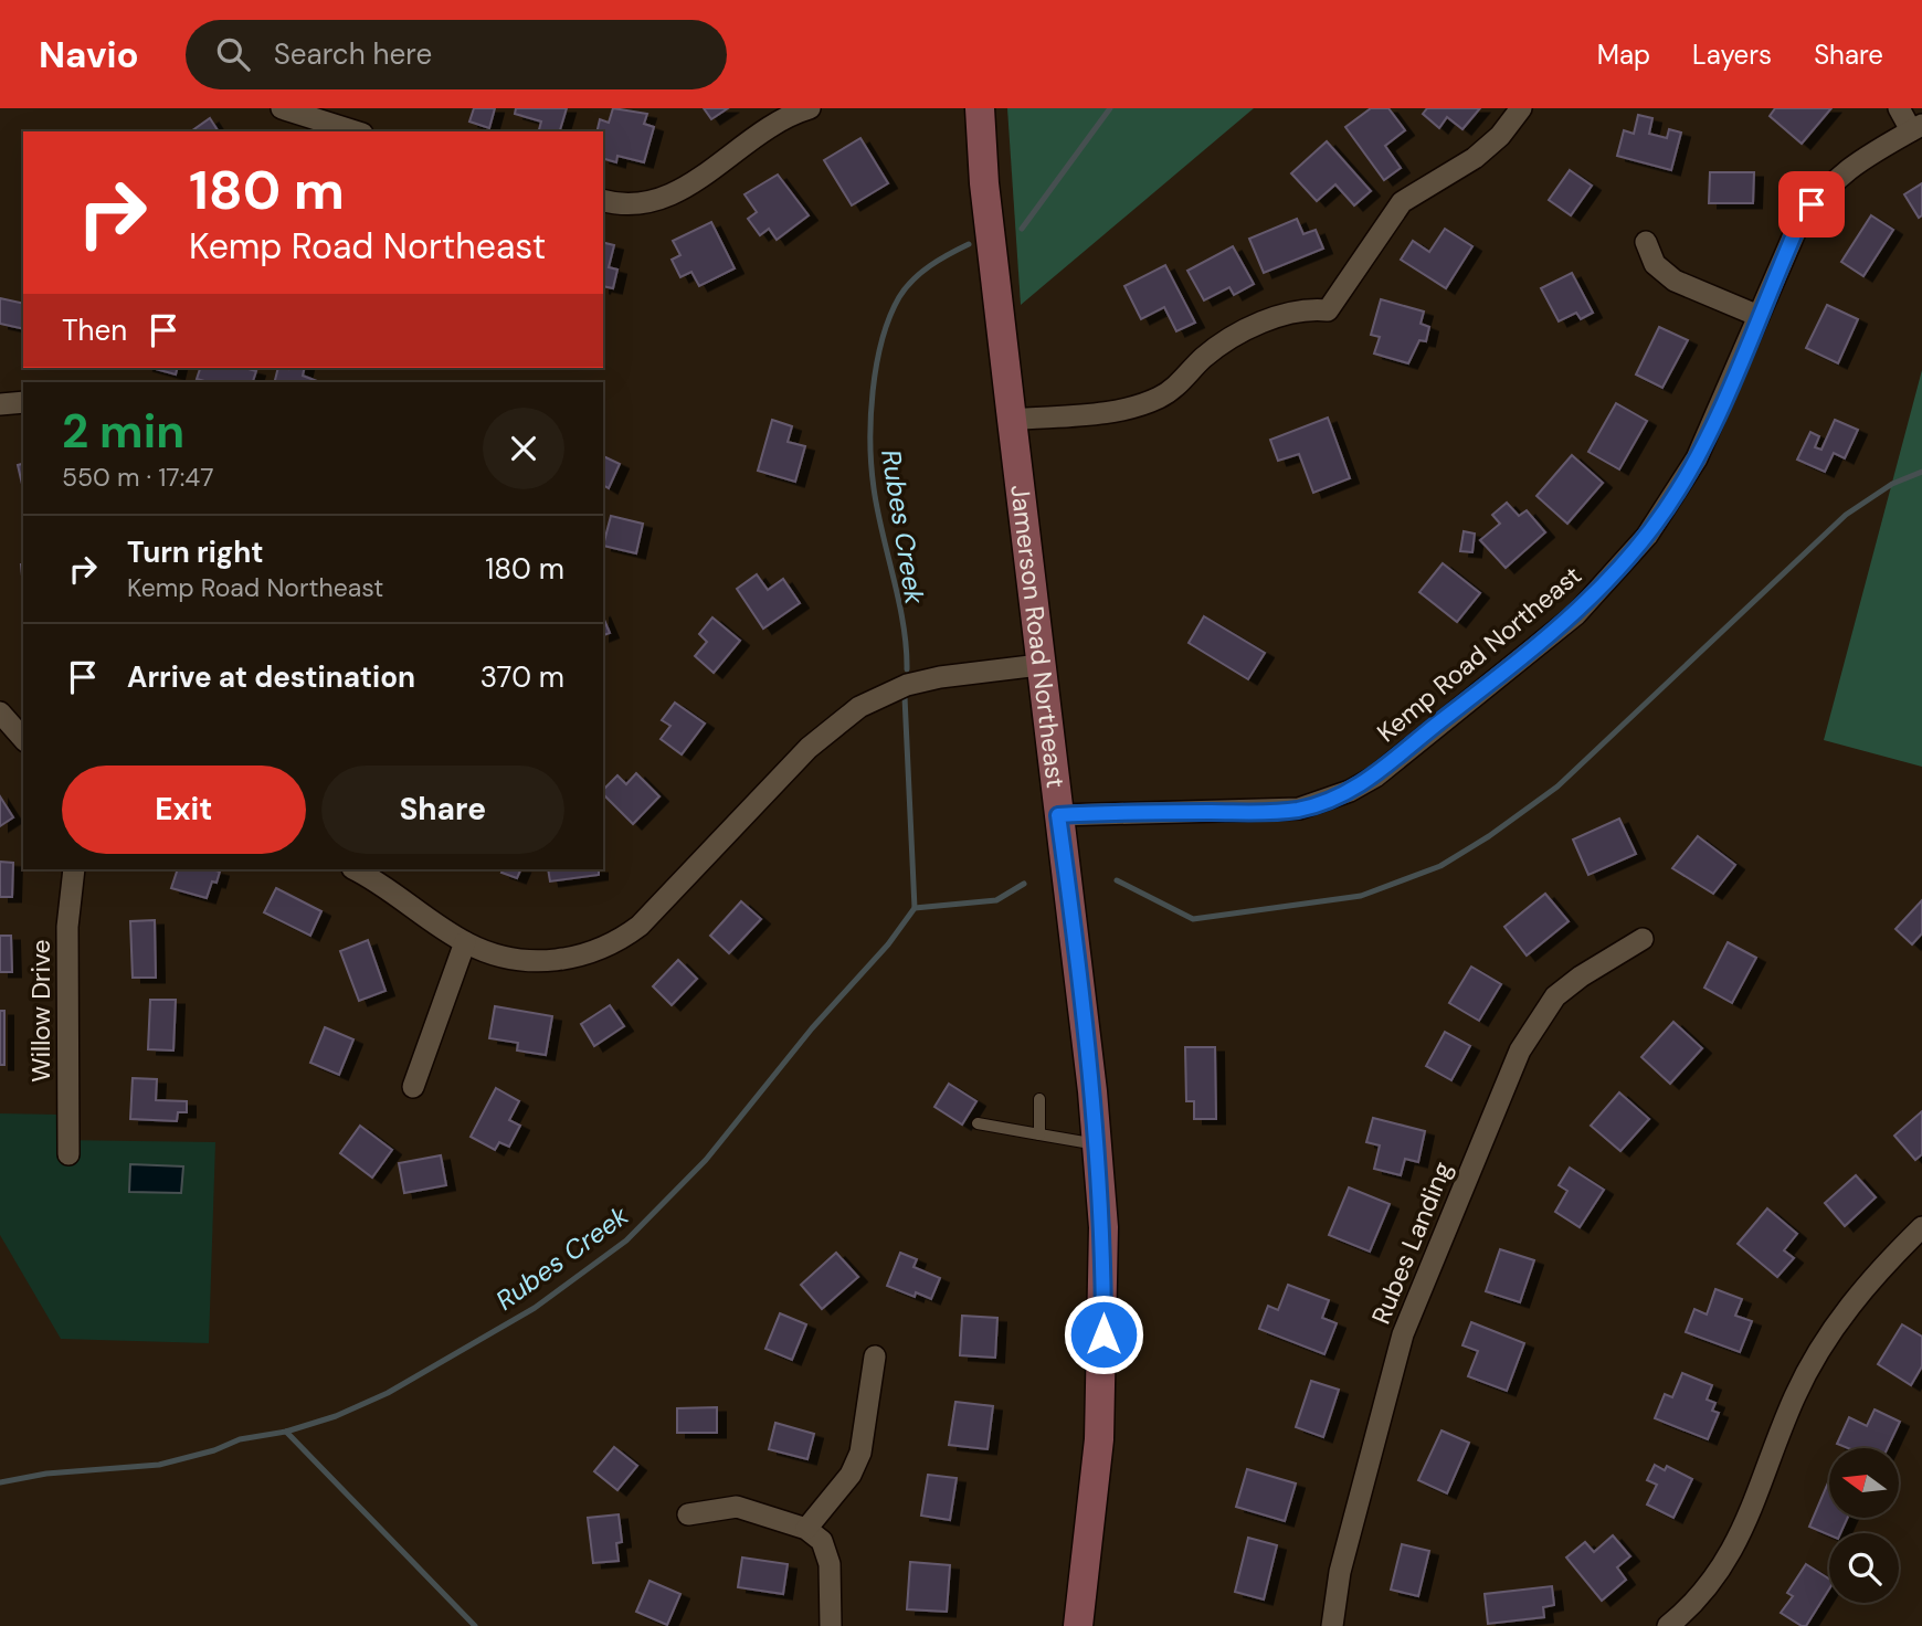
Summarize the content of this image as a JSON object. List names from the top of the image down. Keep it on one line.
{"streets":{"street":["Jamerson Road Northeast","Kemp Road Northeast","Willow Drive","Rubes Landing"]},"crossings":[["Jamerson Road Northeast","Kemp Road Northeast"]],"water":["Rubes Creek"],"north":"left","page":{"header":"Navio","search":"Search here","nav":["Map","Layers","Share"],"turn":["180 m","Kemp Road Northeast"],"then":"Then","heading":["2 min","550 m · 17:47"],"list":[{"name":"Turn right","note":"Kemp Road Northeast","value":"180 m"},{"name":"Arrive at destination","value":"370 m"}],"buttons":["Exit","Share"]}}
